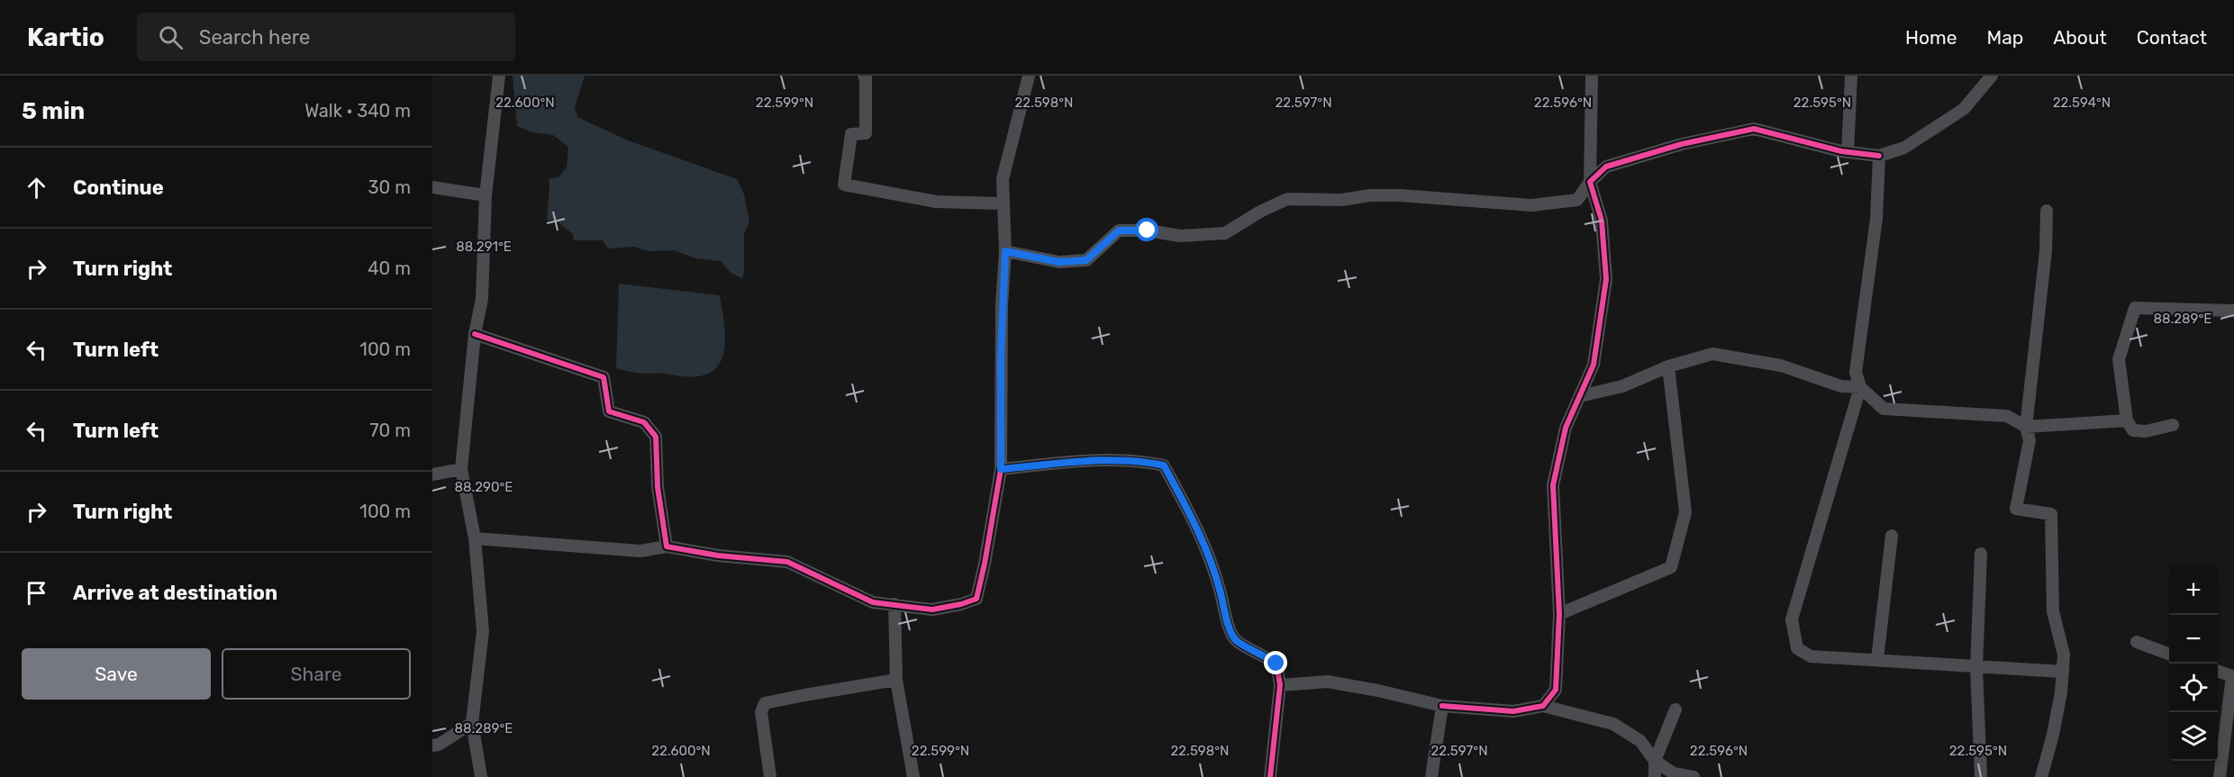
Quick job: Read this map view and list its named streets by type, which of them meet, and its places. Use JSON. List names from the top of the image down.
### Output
{
  "page": {
    "header": "Kartio",
    "search": "Search here",
    "nav": [
      "Home",
      "Map",
      "About",
      "Contact"
    ],
    "heading": ["5 min", "Walk · 340 m"],
    "list": [
      ["Continue", "30 m"],
      ["Turn right", "40 m"],
      ["Turn left", "100 m"],
      ["Turn left", "70 m"],
      ["Turn right", "100 m"],
      "Arrive at destination"
    ],
    "map_buttons": ["+", "−"],
    "buttons": ["Save", "Share"]
  },
  "coordinates": [
    "22.600°N",
    "22.599°N",
    "22.598°N",
    "22.597°N",
    "22.596°N",
    "22.595°N",
    "22.594°N",
    "88.291°E",
    "88.289°E",
    "88.290°E"
  ]
}
